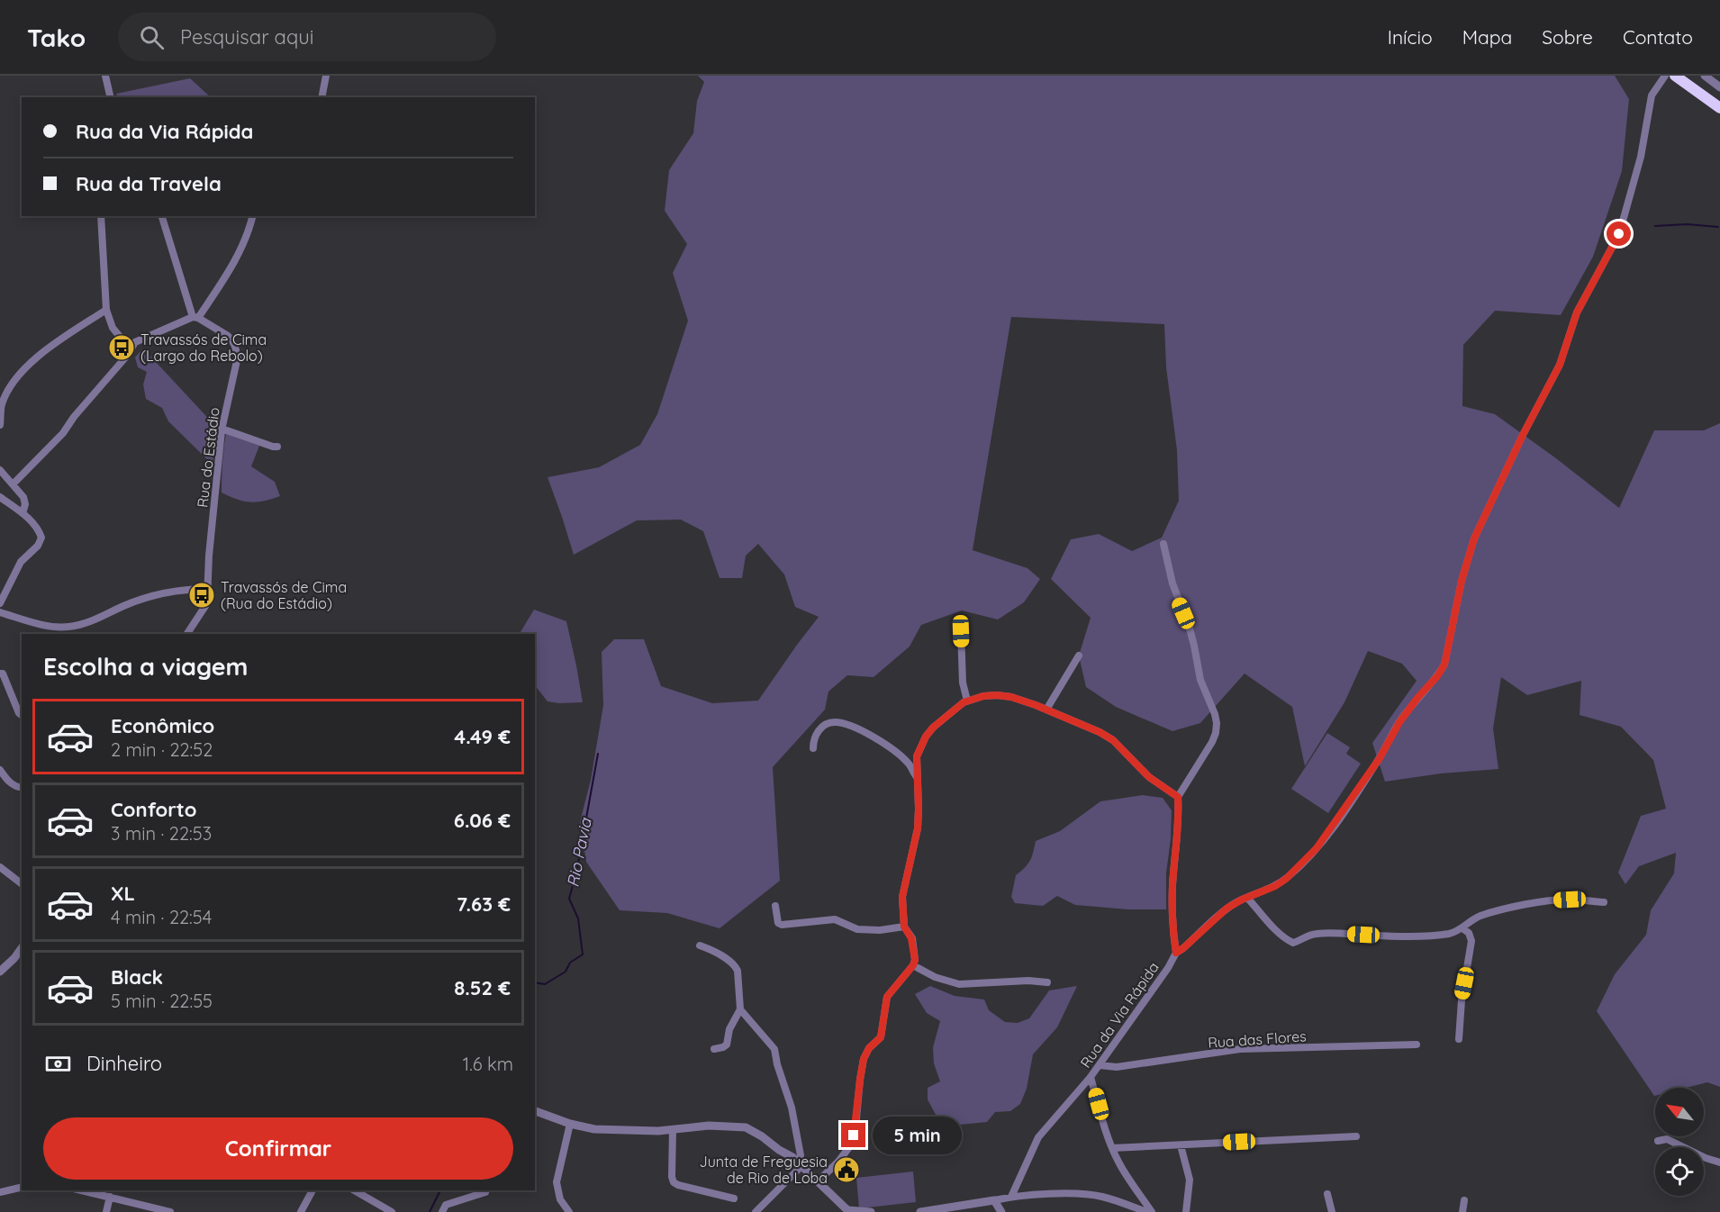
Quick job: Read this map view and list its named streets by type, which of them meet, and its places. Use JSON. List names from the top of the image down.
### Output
{
  "streets": {
    "street": ["Rua do Estádio", "Rua da Via Rápida", "Rua das Flores"]
  },
  "crossings": [
    ["Rua da Via Rápida", "Rua das Flores"]
  ],
  "water": ["Rio Pavia"],
  "places": {
    "bus stop": ["Travassós de Cima (Largo do Rebolo)", "Travassós de Cima (Rua do Estádio)"],
    "public building": ["Junta de Freguesia de Rio de Loba"]
  },
  "north": "top left",
  "page": {
    "header": "Tako",
    "search": "Pesquisar aqui",
    "nav": [
      "Início",
      "Mapa",
      "Sobre",
      "Contato"
    ],
    "banner": ["Rua da Via Rápida", "Rua da Travela"],
    "heading": "Escolha a viagem",
    "list": [
      {
        "name": "Econômico",
        "note": "2 min · 22:52",
        "value": "4.49 €"
      },
      {
        "name": "Conforto",
        "note": "3 min · 22:53",
        "value": "6.06 €"
      },
      {
        "name": "XL",
        "note": "4 min · 22:54",
        "value": "7.63 €"
      },
      {
        "name": "Black",
        "note": "5 min · 22:55",
        "value": "8.52 €"
      }
    ],
    "pay": ["Dinheiro", "1.6 km"],
    "buttons": "Confirmar",
    "bubble": "5 min"
  }
}
